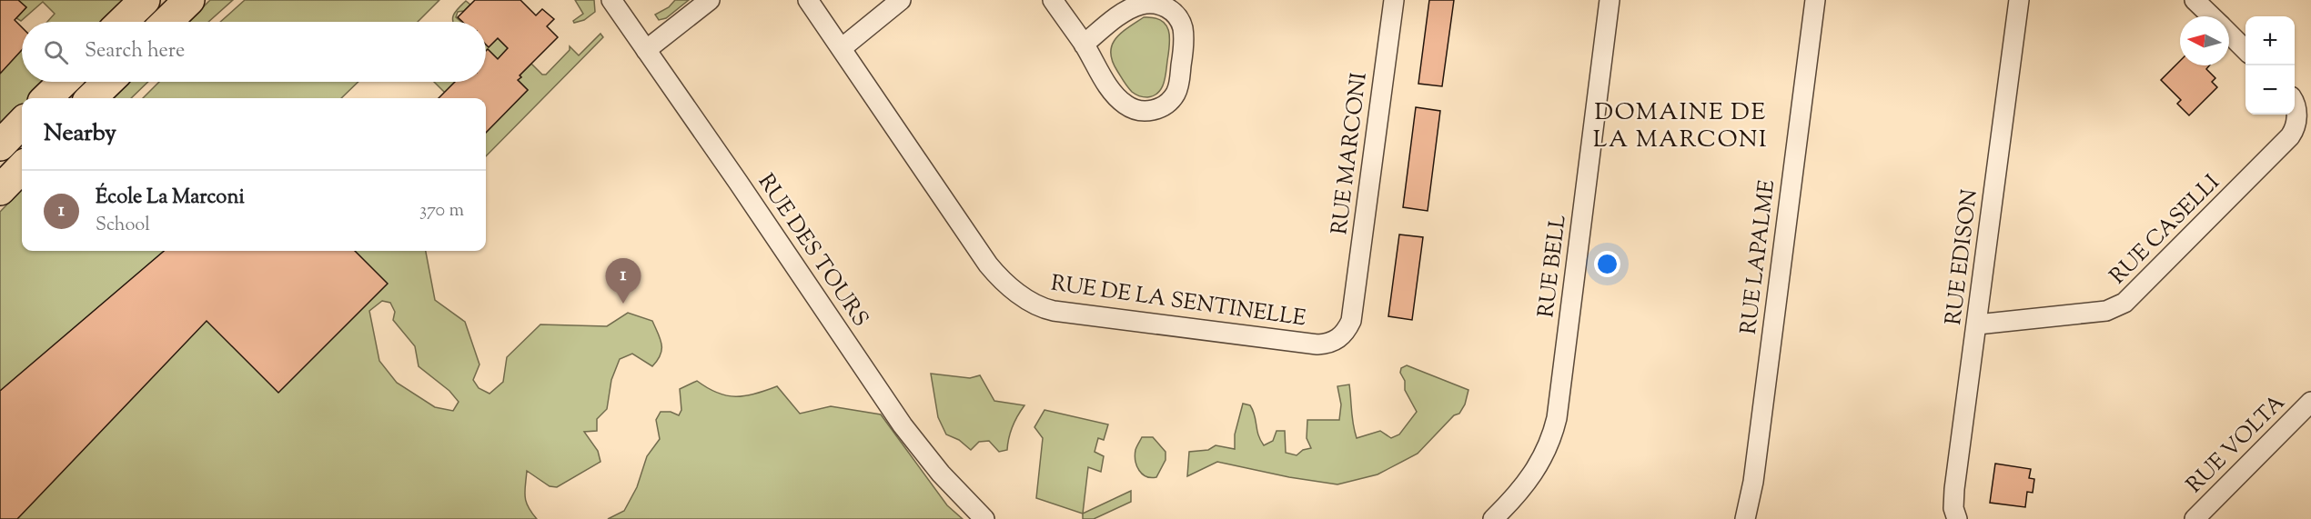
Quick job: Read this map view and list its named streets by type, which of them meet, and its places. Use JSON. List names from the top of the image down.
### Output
{
  "streets": {
    "street": [
      "RUE MARCONI",
      "RUE CASELLI",
      "RUE DES TOURS",
      "RUE LAPALME",
      "RUE EDISON",
      "RUE BELL",
      "RUE DE LA SENTINELLE",
      "RUE VOLTA"
    ]
  },
  "crossings": [
    ["RUE MARCONI", "RUE DE LA SENTINELLE"],
    ["RUE CASELLI", "RUE EDISON"]
  ],
  "districts": ["DOMAINE DE LA MARCONI"],
  "north": "left",
  "page": {
    "map_buttons": ["+", "−"],
    "search": "Search here",
    "heading": "Nearby",
    "list": [
      {
        "mark": "1",
        "name": "École La Marconi",
        "note": "School",
        "value": "370 m"
      }
    ],
    "pins": "1"
  }
}
